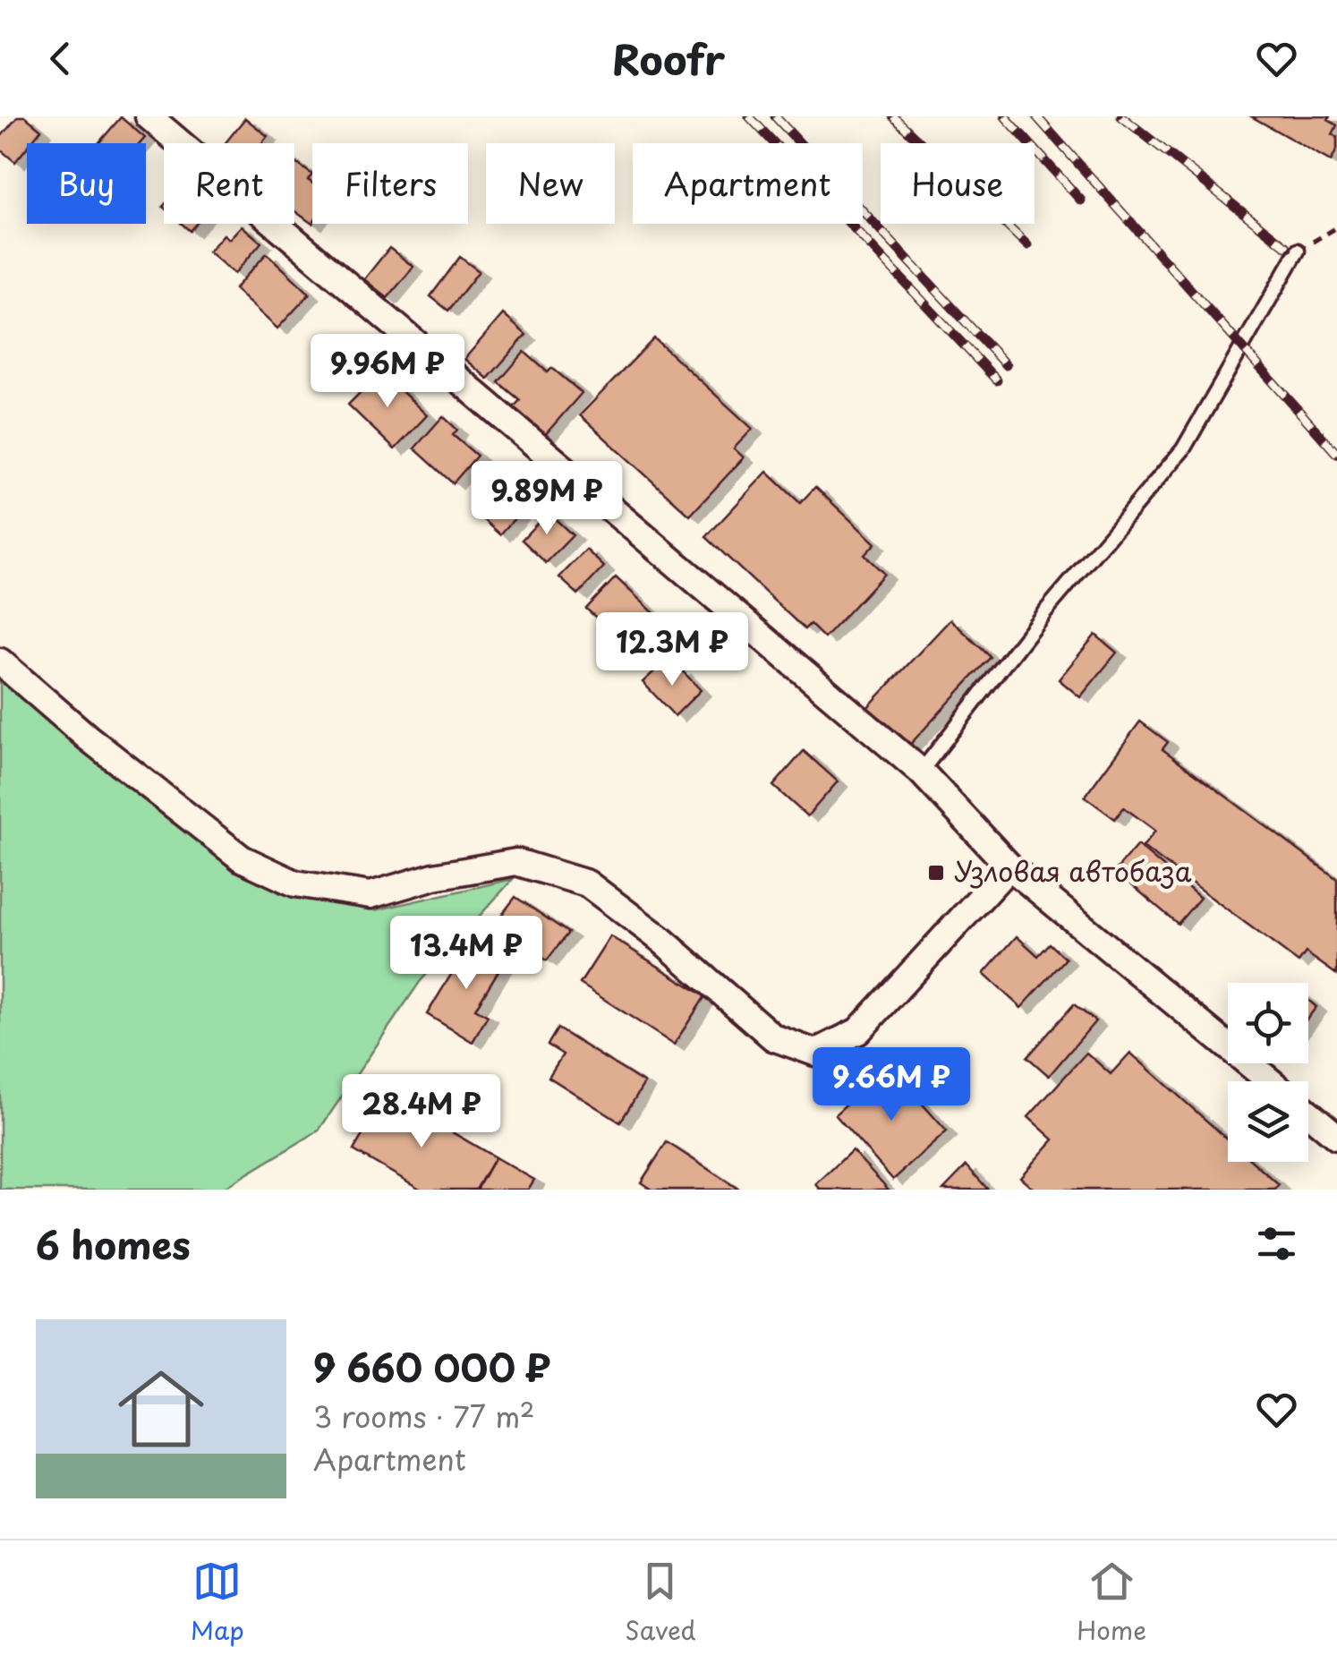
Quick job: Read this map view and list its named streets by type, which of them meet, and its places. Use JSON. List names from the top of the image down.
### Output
{
  "places": {
    "transit": ["Узловая автобаза"]
  },
  "page": {
    "header": "Roofr",
    "chip": [
      "Buy",
      "Rent",
      "Filters",
      "New",
      "Apartment",
      "House"
    ],
    "price": [
      "9.96M ₽",
      "9.89M ₽",
      "12.3M ₽",
      "13.4M ₽",
      "9.66M ₽",
      "28.4M ₽"
    ],
    "heading": "6 homes",
    "list": [
      {
        "name": "9 660 000 ₽",
        "note": "3 rooms · 77 m² · Apartment"
      }
    ],
    "tabs": ["Map", "Saved", "Home"]
  }
}
